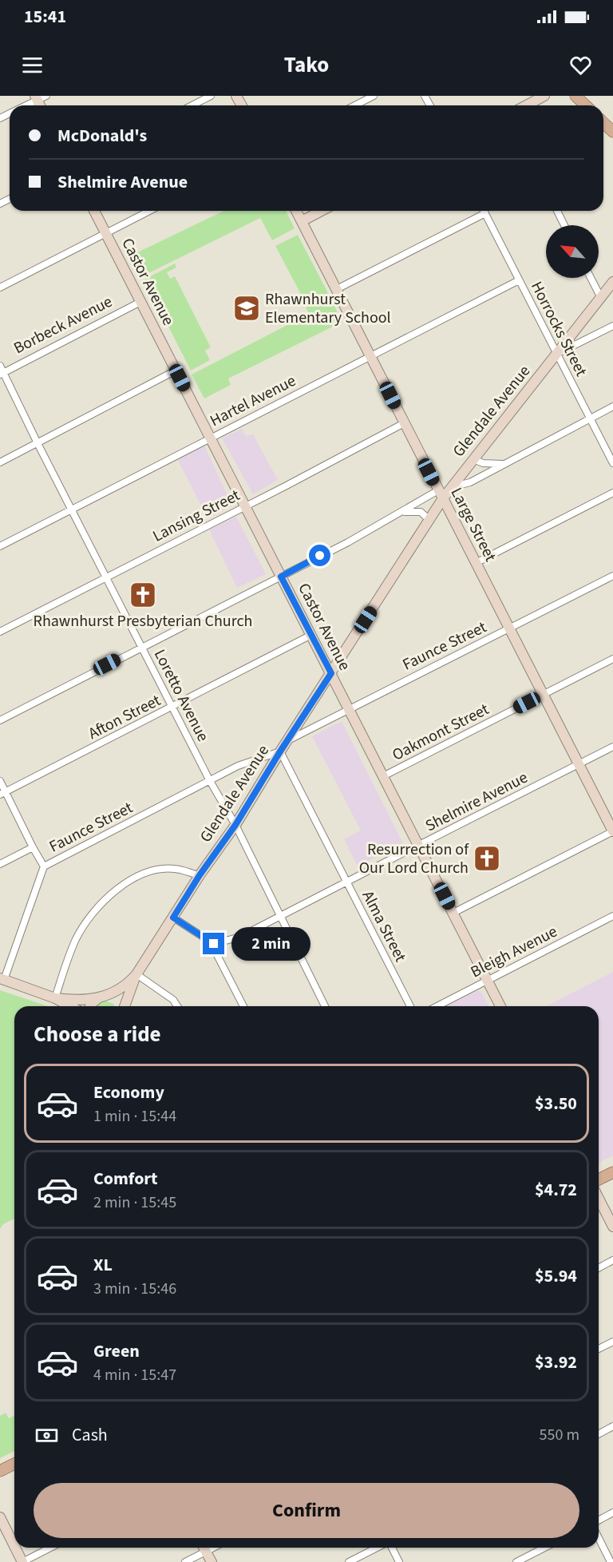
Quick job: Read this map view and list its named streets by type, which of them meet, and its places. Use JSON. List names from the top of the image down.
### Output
{
  "streets": {
    "street": [
      "Castor Avenue",
      "Borbeck Avenue",
      "Horrocks Street",
      "Hartel Avenue",
      "Glendale Avenue",
      "Lansing Street",
      "Large Street",
      "Faunce Street",
      "Loretto Avenue",
      "Afton Street",
      "Oakmont Street",
      "Shelmire Avenue",
      "Alma Street",
      "Bleigh Avenue"
    ]
  },
  "crossings": [
    ["Castor Avenue", "Borbeck Avenue"],
    ["Castor Avenue", "Hartel Avenue"],
    ["Castor Avenue", "Glendale Avenue"],
    ["Castor Avenue", "Lansing Street"],
    ["Castor Avenue", "Faunce Street"],
    ["Castor Avenue", "Afton Street"],
    ["Castor Avenue", "Oakmont Street"],
    ["Castor Avenue", "Shelmire Avenue"],
    ["Castor Avenue", "Bleigh Avenue"],
    ["Borbeck Avenue", "Loretto Avenue"],
    ["Horrocks Street", "Hartel Avenue"],
    ["Horrocks Street", "Glendale Avenue"],
    ["Hartel Avenue", "Large Street"],
    ["Hartel Avenue", "Loretto Avenue"],
    ["Glendale Avenue", "Large Street"],
    ["Glendale Avenue", "Faunce Street"],
    ["Glendale Avenue", "Loretto Avenue"],
    ["Glendale Avenue", "Alma Street"],
    ["Lansing Street", "Large Street"],
    ["Lansing Street", "Loretto Avenue"],
    ["Large Street", "Faunce Street"],
    ["Large Street", "Oakmont Street"],
    ["Large Street", "Shelmire Avenue"],
    ["Faunce Street", "Loretto Avenue"],
    ["Faunce Street", "Alma Street"],
    ["Loretto Avenue", "Afton Street"],
    ["Loretto Avenue", "Shelmire Avenue"],
    ["Shelmire Avenue", "Alma Street"]
  ],
  "places": {
    "school or university": ["Rhawnhurst Elementary School"],
    "church": ["Rhawnhurst Presbyterian Church", "Resurrection of Our Lord Church"]
  },
  "north": "top left",
  "page": {
    "status": "15:41",
    "header": "Tako",
    "banner": ["McDonald's", "Shelmire Avenue"],
    "bubble": "2 min",
    "heading": "Choose a ride",
    "list": [
      {
        "name": "Economy",
        "note": "1 min · 15:44",
        "value": "$3.50"
      },
      {
        "name": "Comfort",
        "note": "2 min · 15:45",
        "value": "$4.72"
      },
      {
        "name": "XL",
        "note": "3 min · 15:46",
        "value": "$5.94"
      },
      {
        "name": "Green",
        "note": "4 min · 15:47",
        "value": "$3.92"
      }
    ],
    "pay": ["Cash", "550 m"],
    "buttons": "Confirm"
  }
}
